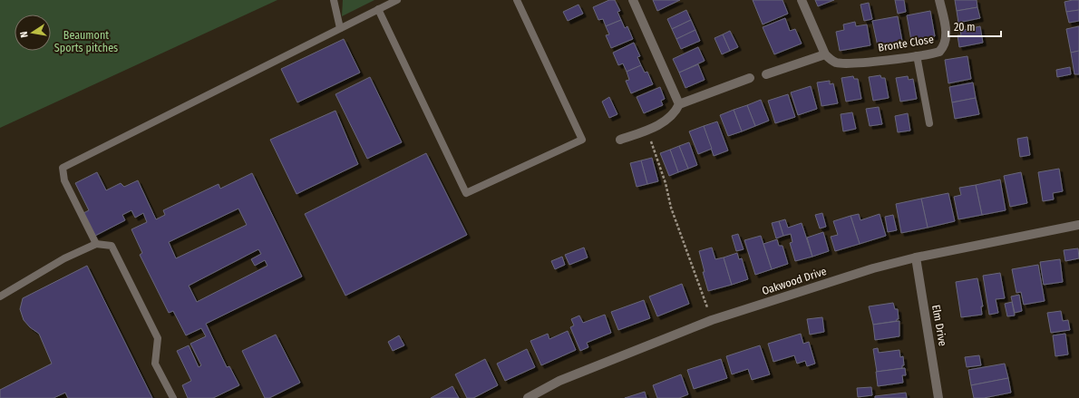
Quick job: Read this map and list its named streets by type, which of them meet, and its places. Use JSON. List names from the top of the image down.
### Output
{
  "streets": {
    "street": ["Bronte Close", "Oakwood Drive", "Elm Drive"]
  },
  "crossings": [
    ["Oakwood Drive", "Elm Drive"]
  ],
  "parks": ["Beaumont Sports pitches"],
  "scale_bar": "20 m",
  "north": "left"
}
